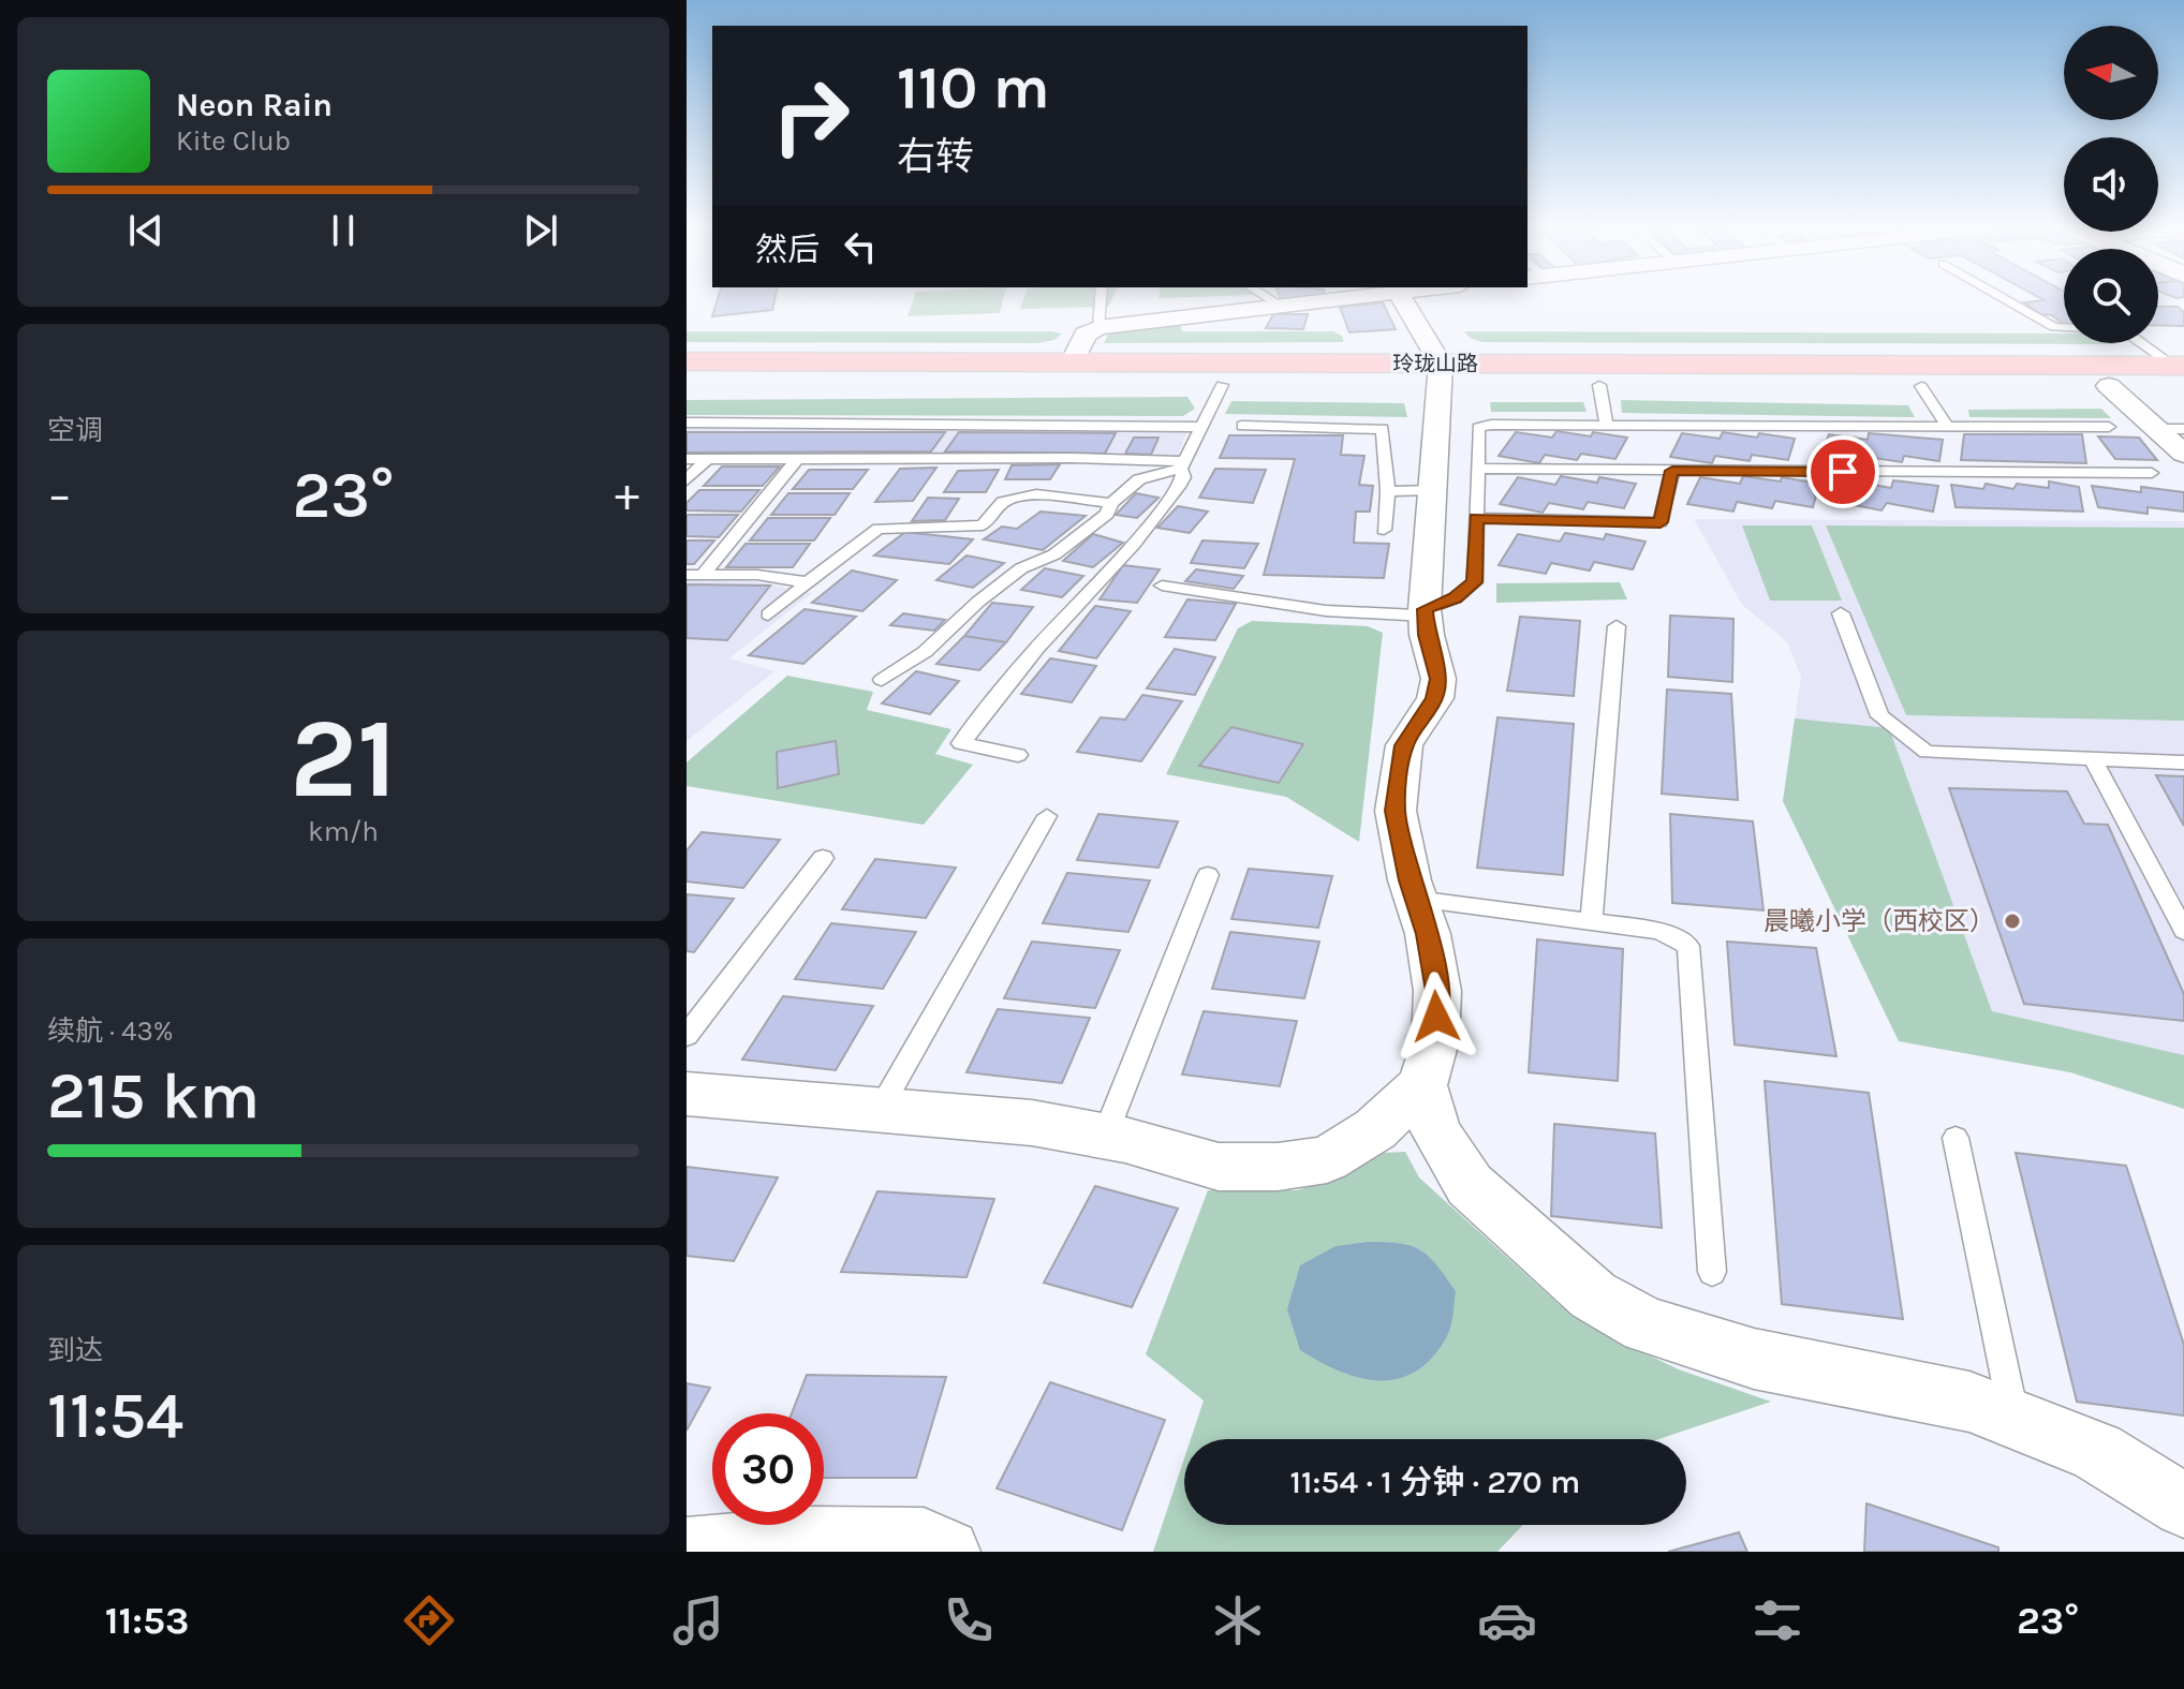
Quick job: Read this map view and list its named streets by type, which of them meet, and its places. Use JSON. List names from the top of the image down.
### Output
{
  "streets": {
    "main road": ["玲珑山路"]
  },
  "places": ["晨曦小学（西校区）"],
  "north": "left",
  "page": {
    "turn": ["110 m", "右转"],
    "song": ["Neon Rain", "Kite Club"],
    "then": "然后",
    "tile": [
      "空调",
      ["21", "km/h"],
      ["续航 · 43%", "215 km"],
      ["到达", "11:54"]
    ],
    "heat": ["−", "23°", "+"],
    "limit": "30",
    "trip": "11:54 · 1 分钟 · 270 m",
    "tabs": ["11:53", "23°"]
  }
}
